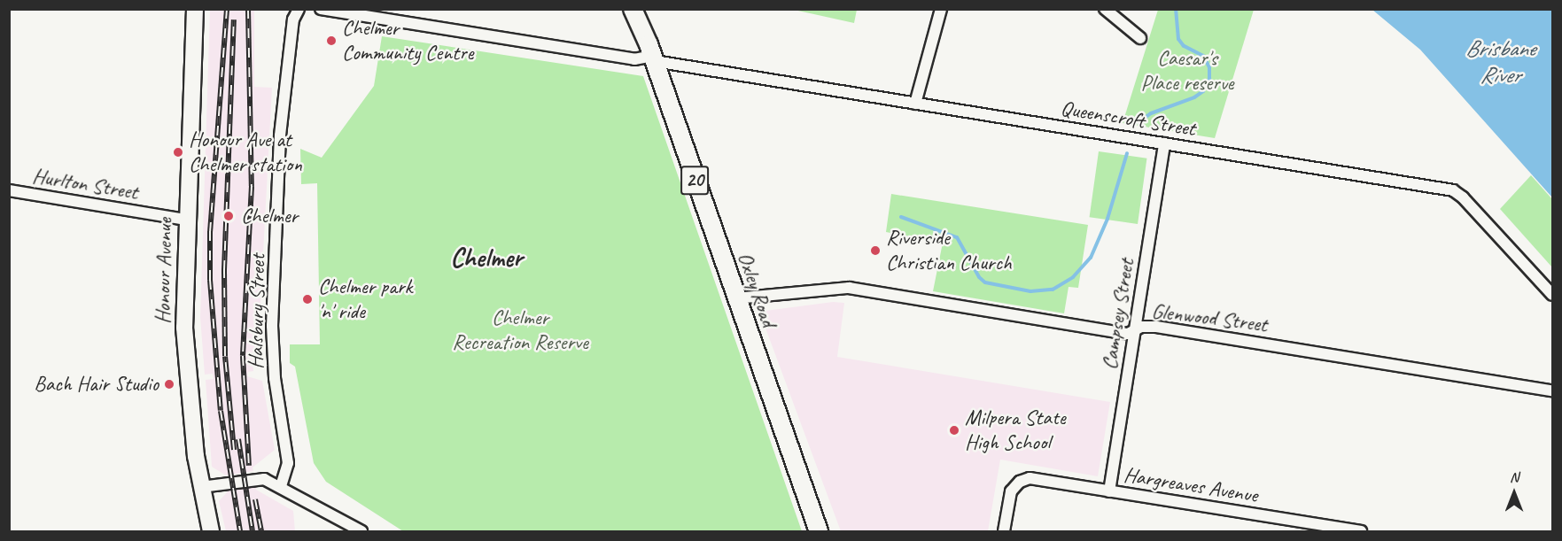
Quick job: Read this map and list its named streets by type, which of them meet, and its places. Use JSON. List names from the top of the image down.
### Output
{
  "streets": {
    "main road": ["20", "Honour Avenue", "Oxley Road"],
    "street": [
      "Queenscroft Street",
      "Hurlton Street",
      "Halsbury Street",
      "Campsey Street",
      "Glenwood Street",
      "Hargreaves Avenue"
    ]
  },
  "crossings": [
    ["Queenscroft Street", "20"],
    ["Queenscroft Street", "Oxley Road"],
    ["Queenscroft Street", "Campsey Street"],
    ["20", "Oxley Road"],
    ["Hurlton Street", "Honour Avenue"],
    ["Oxley Road", "Glenwood Street"],
    ["Campsey Street", "Glenwood Street"],
    ["Campsey Street", "Hargreaves Avenue"]
  ],
  "districts": ["Chelmer"],
  "water": ["Brisbane River"],
  "parks": ["Caesar's Place reserve", "Chelmer Recreation Reserve"],
  "places": [
    "Chelmer Community Centre",
    "Honour Ave at Chelmer station",
    "Chelmer",
    "Riverside Christian Church",
    "Chelmer park 'n' ride",
    "Bach Hair Studio",
    "Milpera State High School"
  ],
  "north": "top"
}
